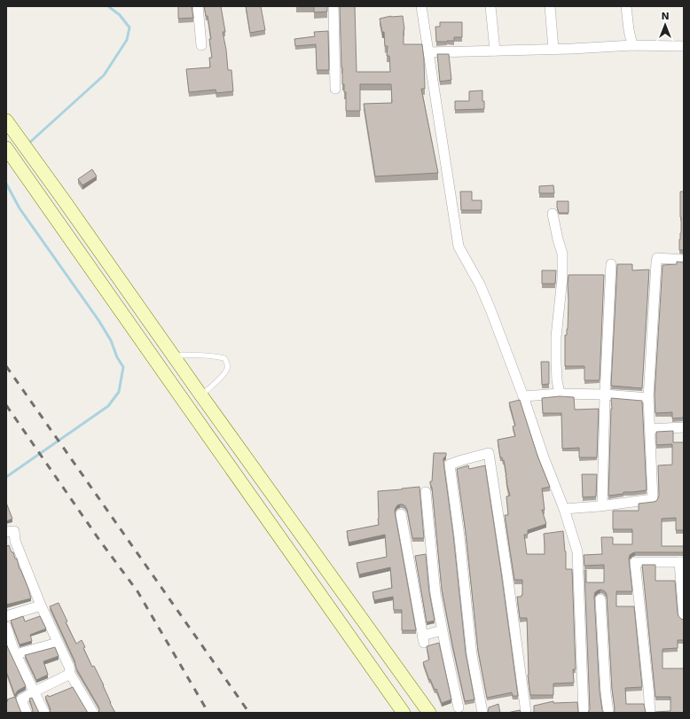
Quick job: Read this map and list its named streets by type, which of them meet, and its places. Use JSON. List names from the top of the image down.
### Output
{
  "north": "top"
}
